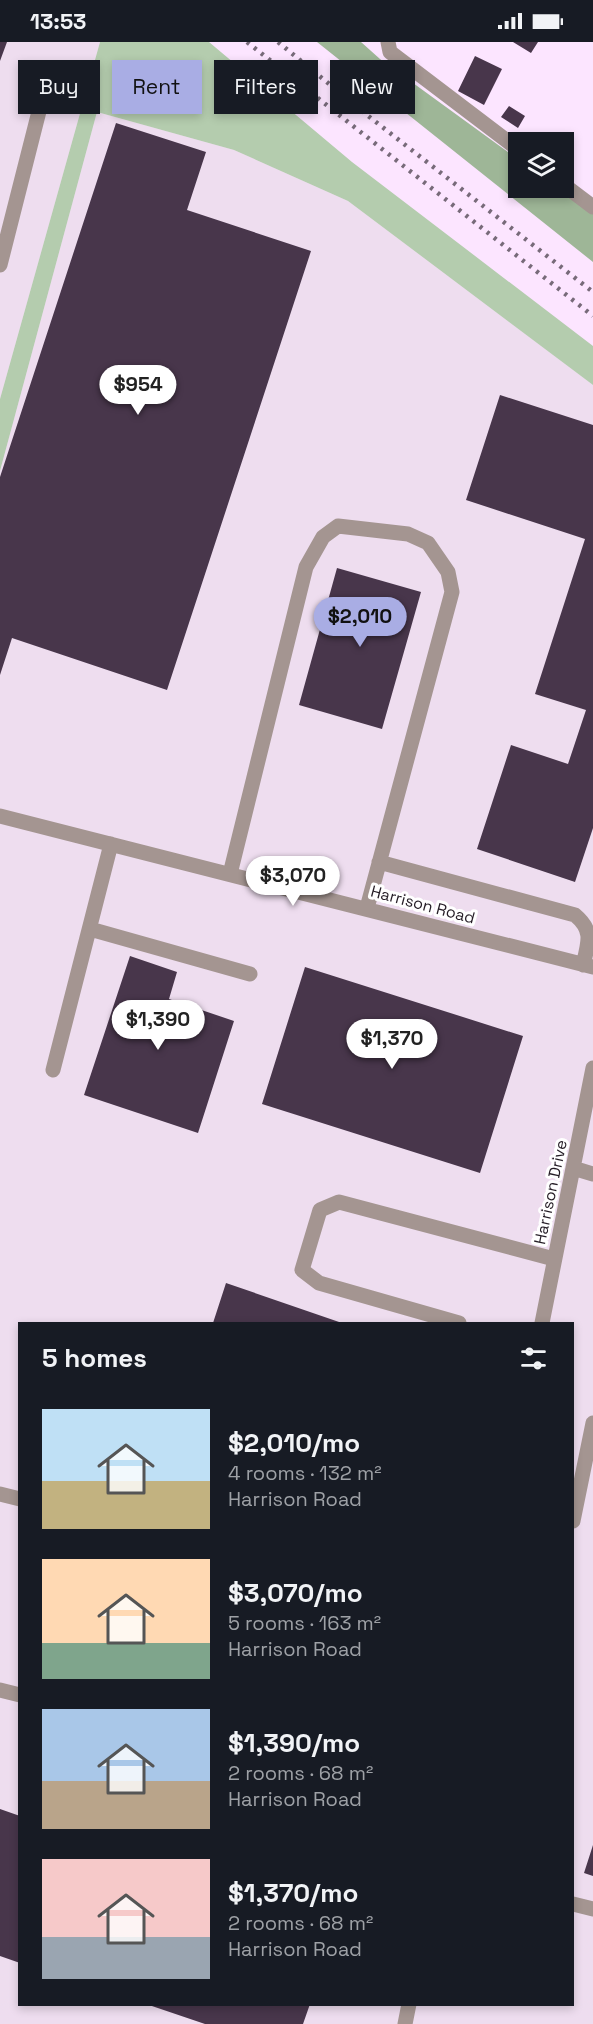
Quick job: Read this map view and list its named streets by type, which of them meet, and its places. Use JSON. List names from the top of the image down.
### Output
{
  "streets": {
    "street": ["Harrison Road", "Harrison Drive"]
  },
  "page": {
    "status": "13:53",
    "chip": [
      "Buy",
      "Rent",
      "Filters",
      "New"
    ],
    "price": [
      "$954",
      "$2,010",
      "$3,070",
      "$1,390",
      "$1,370"
    ],
    "heading": "5 homes",
    "list": [
      {
        "name": "$2,010/mo",
        "note": "4 rooms · 132 m² · Harrison Road"
      },
      {
        "name": "$3,070/mo",
        "note": "5 rooms · 163 m² · Harrison Road"
      },
      {
        "name": "$1,390/mo",
        "note": "2 rooms · 68 m² · Harrison Road"
      },
      {
        "name": "$1,370/mo",
        "note": "2 rooms · 68 m² · Harrison Road"
      }
    ]
  }
}
